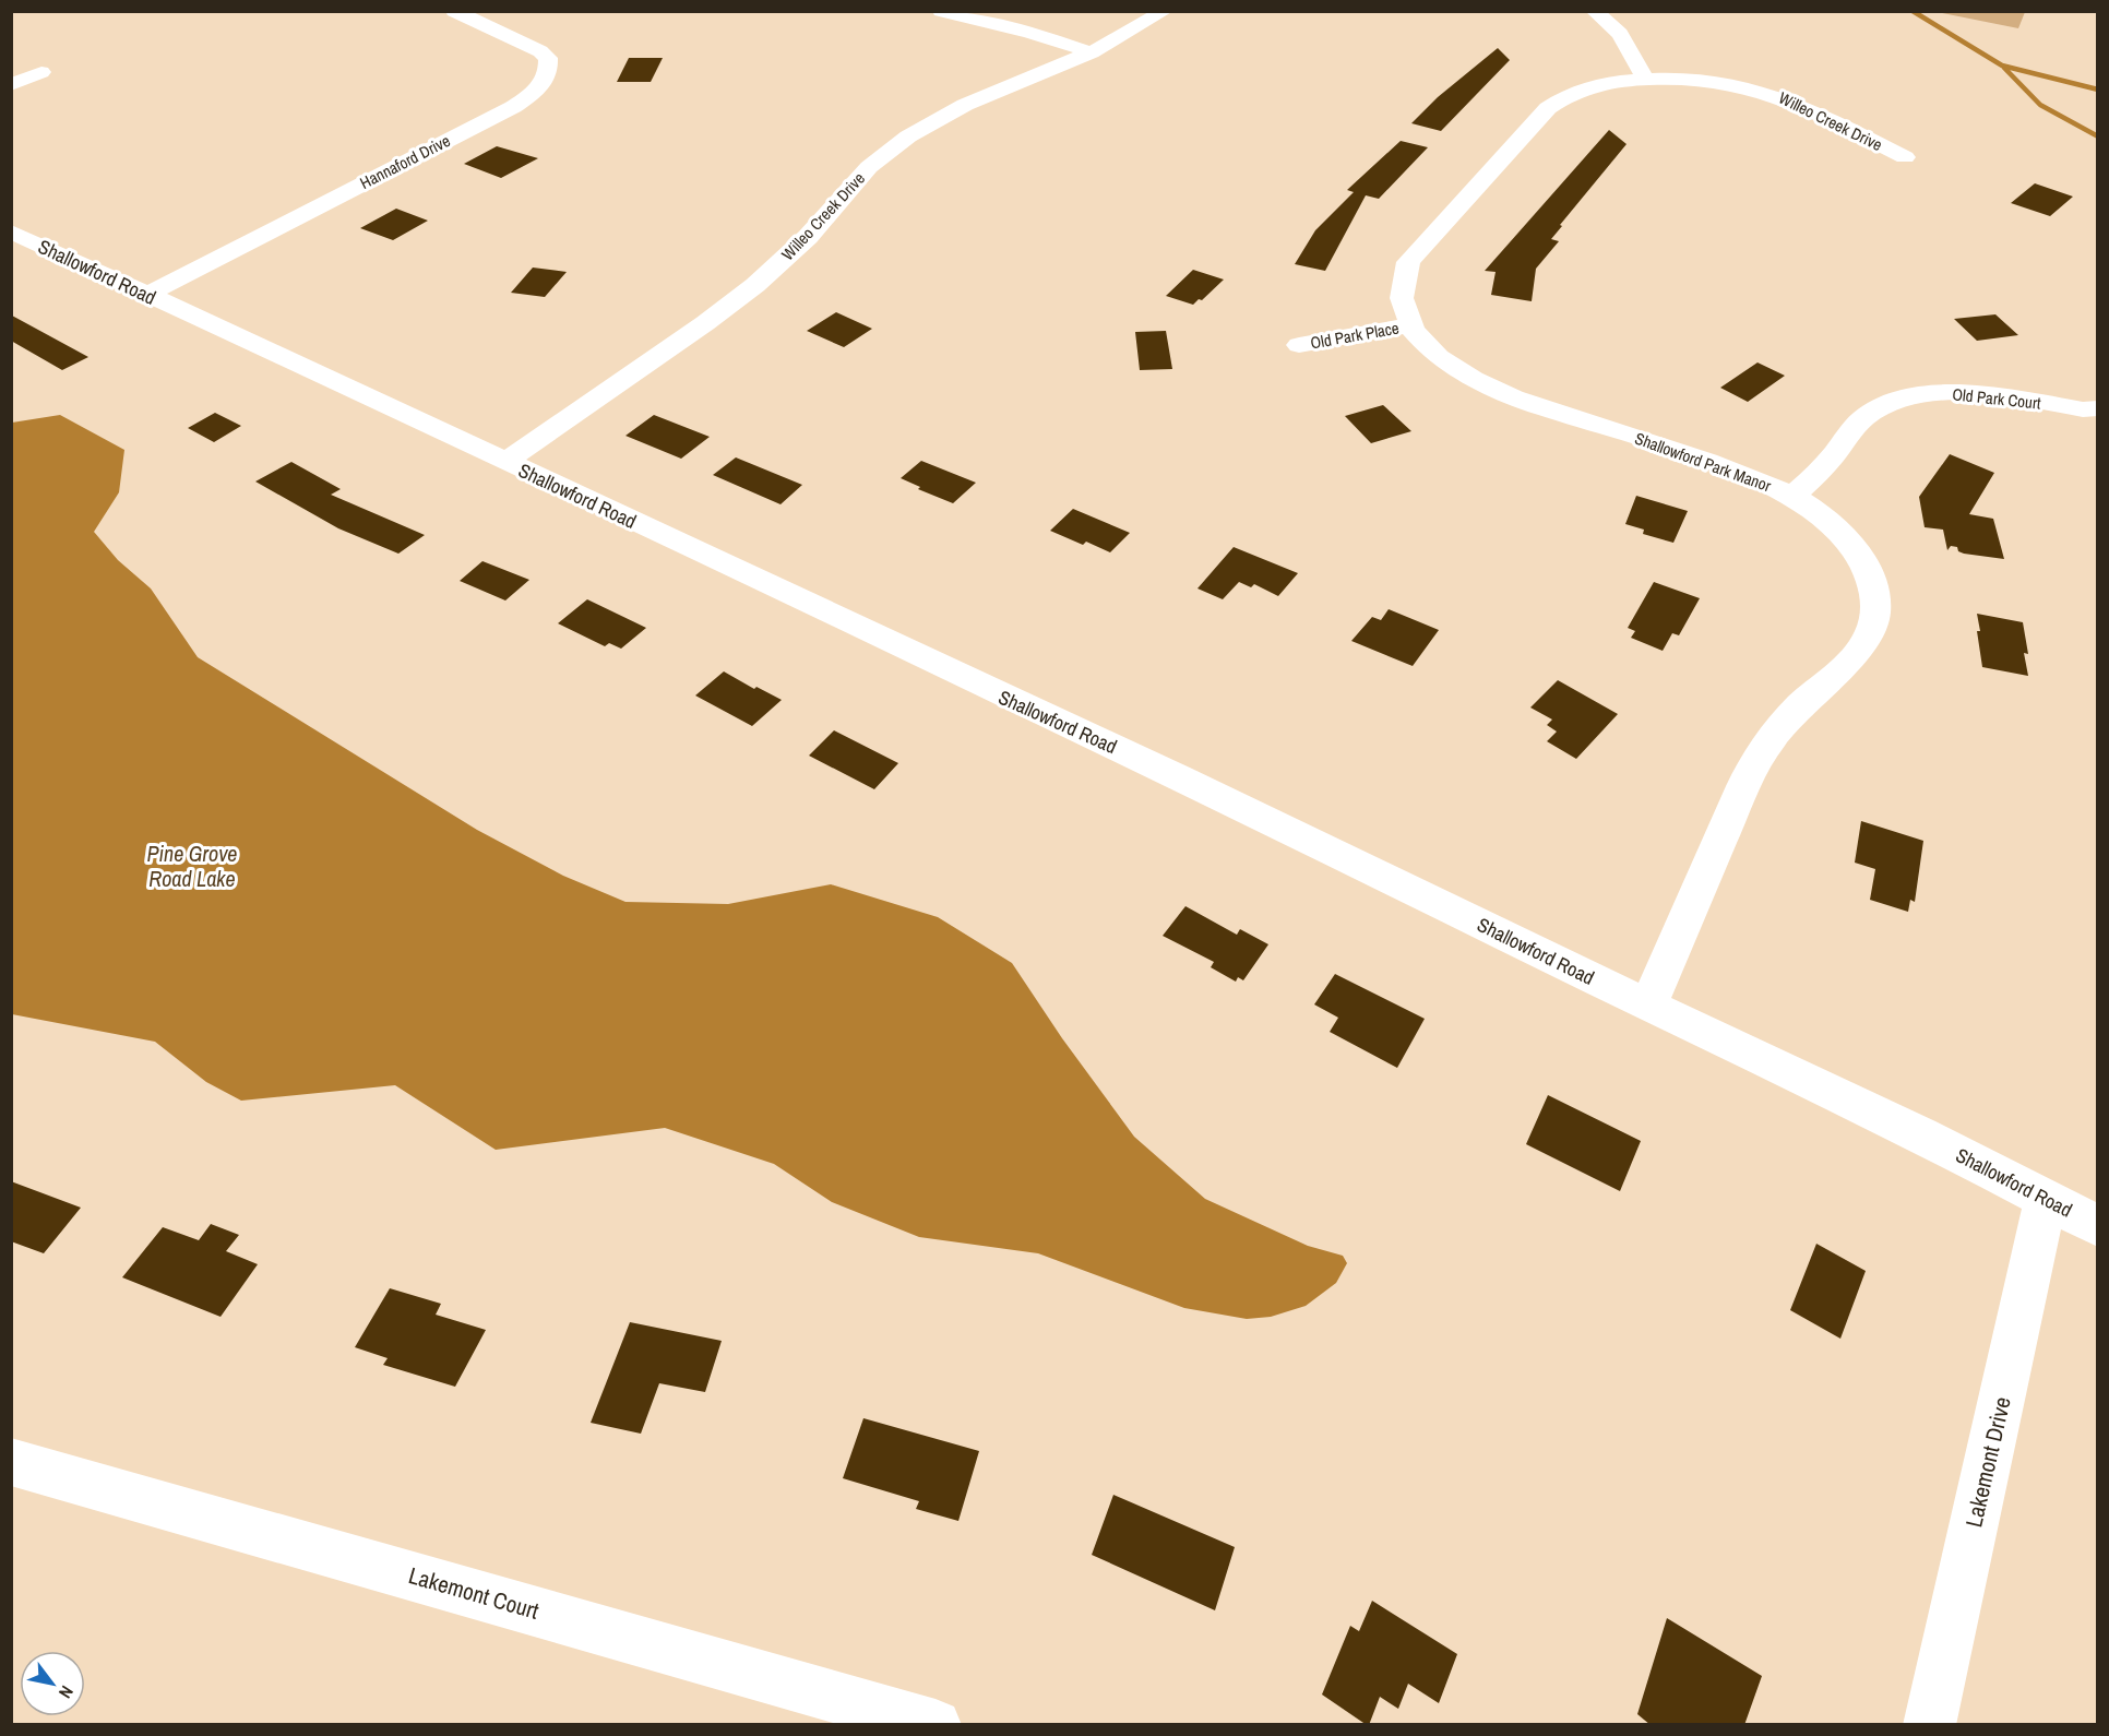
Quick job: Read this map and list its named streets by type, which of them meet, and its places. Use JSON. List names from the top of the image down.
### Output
{
  "streets": {
    "street": [
      "Willeo Creek Drive",
      "Hannaford Drive",
      "Shallowford Road",
      "Old Park Place",
      "Old Park Court",
      "Shallowford Park Manor",
      "Lakemont Drive",
      "Lakemont Court"
    ]
  },
  "crossings": [
    ["Willeo Creek Drive", "Shallowford Road"],
    ["Willeo Creek Drive", "Shallowford Park Manor"],
    ["Hannaford Drive", "Shallowford Road"],
    ["Shallowford Road", "Shallowford Park Manor"],
    ["Shallowford Road", "Lakemont Drive"],
    ["Old Park Place", "Shallowford Park Manor"],
    ["Old Park Court", "Shallowford Park Manor"]
  ],
  "water": ["Pine Grove Road Lake"],
  "north": "bottom right"
}
